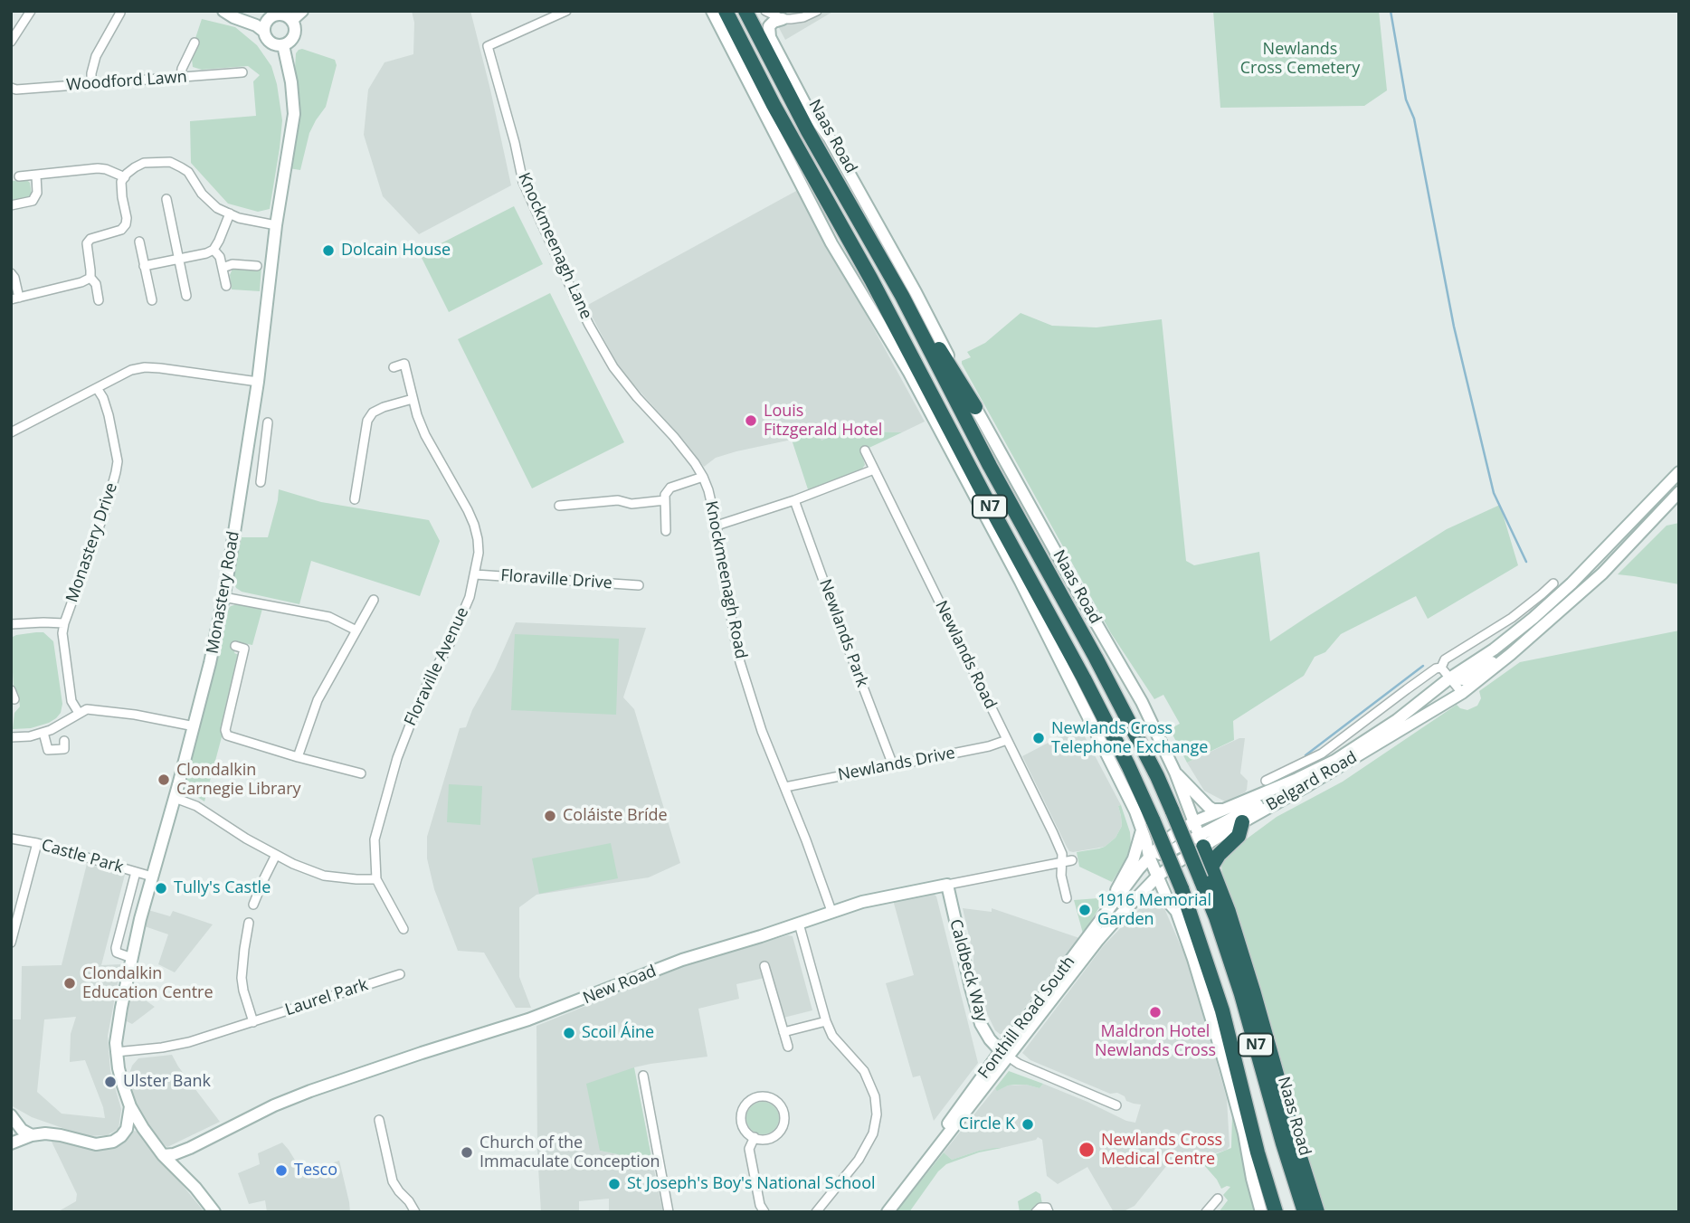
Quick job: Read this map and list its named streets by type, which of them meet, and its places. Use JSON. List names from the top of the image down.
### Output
{
  "streets": {
    "highway": ["Naas Road", "N7"],
    "main road": [
      "Monastery Road",
      "Belgard Road",
      "Caldbeck Way",
      "New Road",
      "Fonthill Road South"
    ],
    "street": [
      "Woodford Lawn",
      "Knockmeenagh Lane",
      "Monastery Drive",
      "Floraville Drive",
      "Knockmeenagh Road",
      "Newlands Park",
      "Newlands Road",
      "Floraville Avenue",
      "Newlands Drive",
      "Castle Park",
      "Laurel Park"
    ]
  },
  "crossings": [
    ["Knockmeenagh Lane", "Knockmeenagh Road"],
    ["Floraville Drive", "Floraville Avenue"],
    ["Knockmeenagh Road", "Newlands Drive"],
    ["Knockmeenagh Road", "New Road"],
    ["Monastery Road", "Castle Park"],
    ["Monastery Road", "New Road"],
    ["Monastery Road", "Laurel Park"],
    ["Newlands Park", "Newlands Drive"],
    ["Newlands Road", "Newlands Drive"],
    ["Newlands Road", "New Road"],
    ["Belgard Road", "Fonthill Road South"],
    ["Caldbeck Way", "New Road"],
    ["Caldbeck Way", "Fonthill Road South"]
  ],
  "parks": ["Newlands Cross Cemetery"],
  "places": [
    "Dolcain House",
    "Louis Fitzgerald Hotel",
    "Newlands Cross Telephone Exchange",
    "Clondalkin Carnegie Library",
    "Coláiste Bríde",
    "Tully's Castle",
    "1916 Memorial Garden",
    "Clondalkin Education Centre",
    "Maldron Hotel Newlands Cross",
    "Scoil Áine",
    "Ulster Bank",
    "Circle K",
    "Newlands Cross Medical Centre",
    "Church of the Immaculate Conception",
    "Tesco",
    "St Joseph's Boy's National School"
  ]
}
